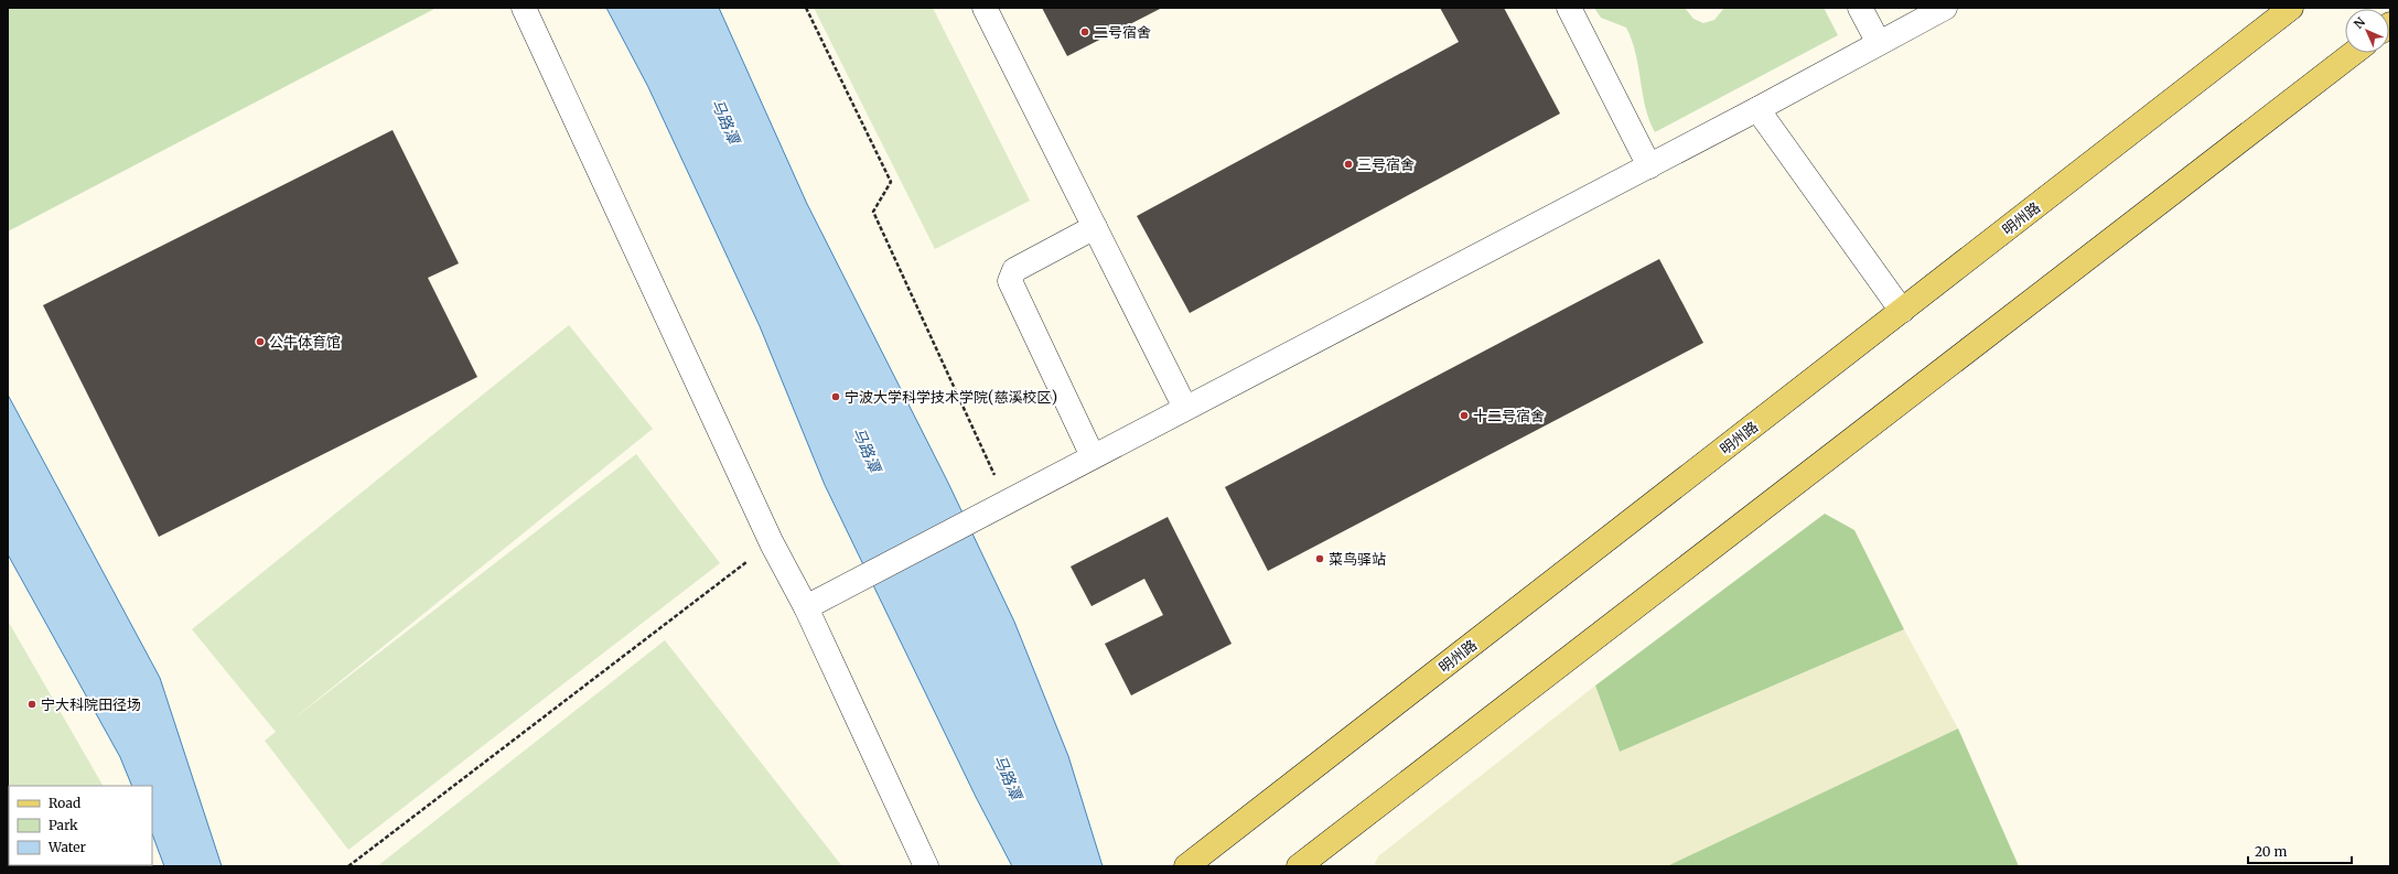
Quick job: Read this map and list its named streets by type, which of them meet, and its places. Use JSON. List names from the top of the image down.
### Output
{
  "streets": {
    "main road": ["明州路"]
  },
  "water": ["马路潭"],
  "places": [
    "二号宿舍",
    "三号宿舍",
    "公牛体育馆",
    "宁波大学科学技术学院(慈溪校区)",
    "十二号宿舍",
    "菜鸟驿站",
    "宁大科院田径场"
  ],
  "legend": ["Road", "Park", "Water"],
  "scale_bar": "20 m",
  "north": "top left"
}
